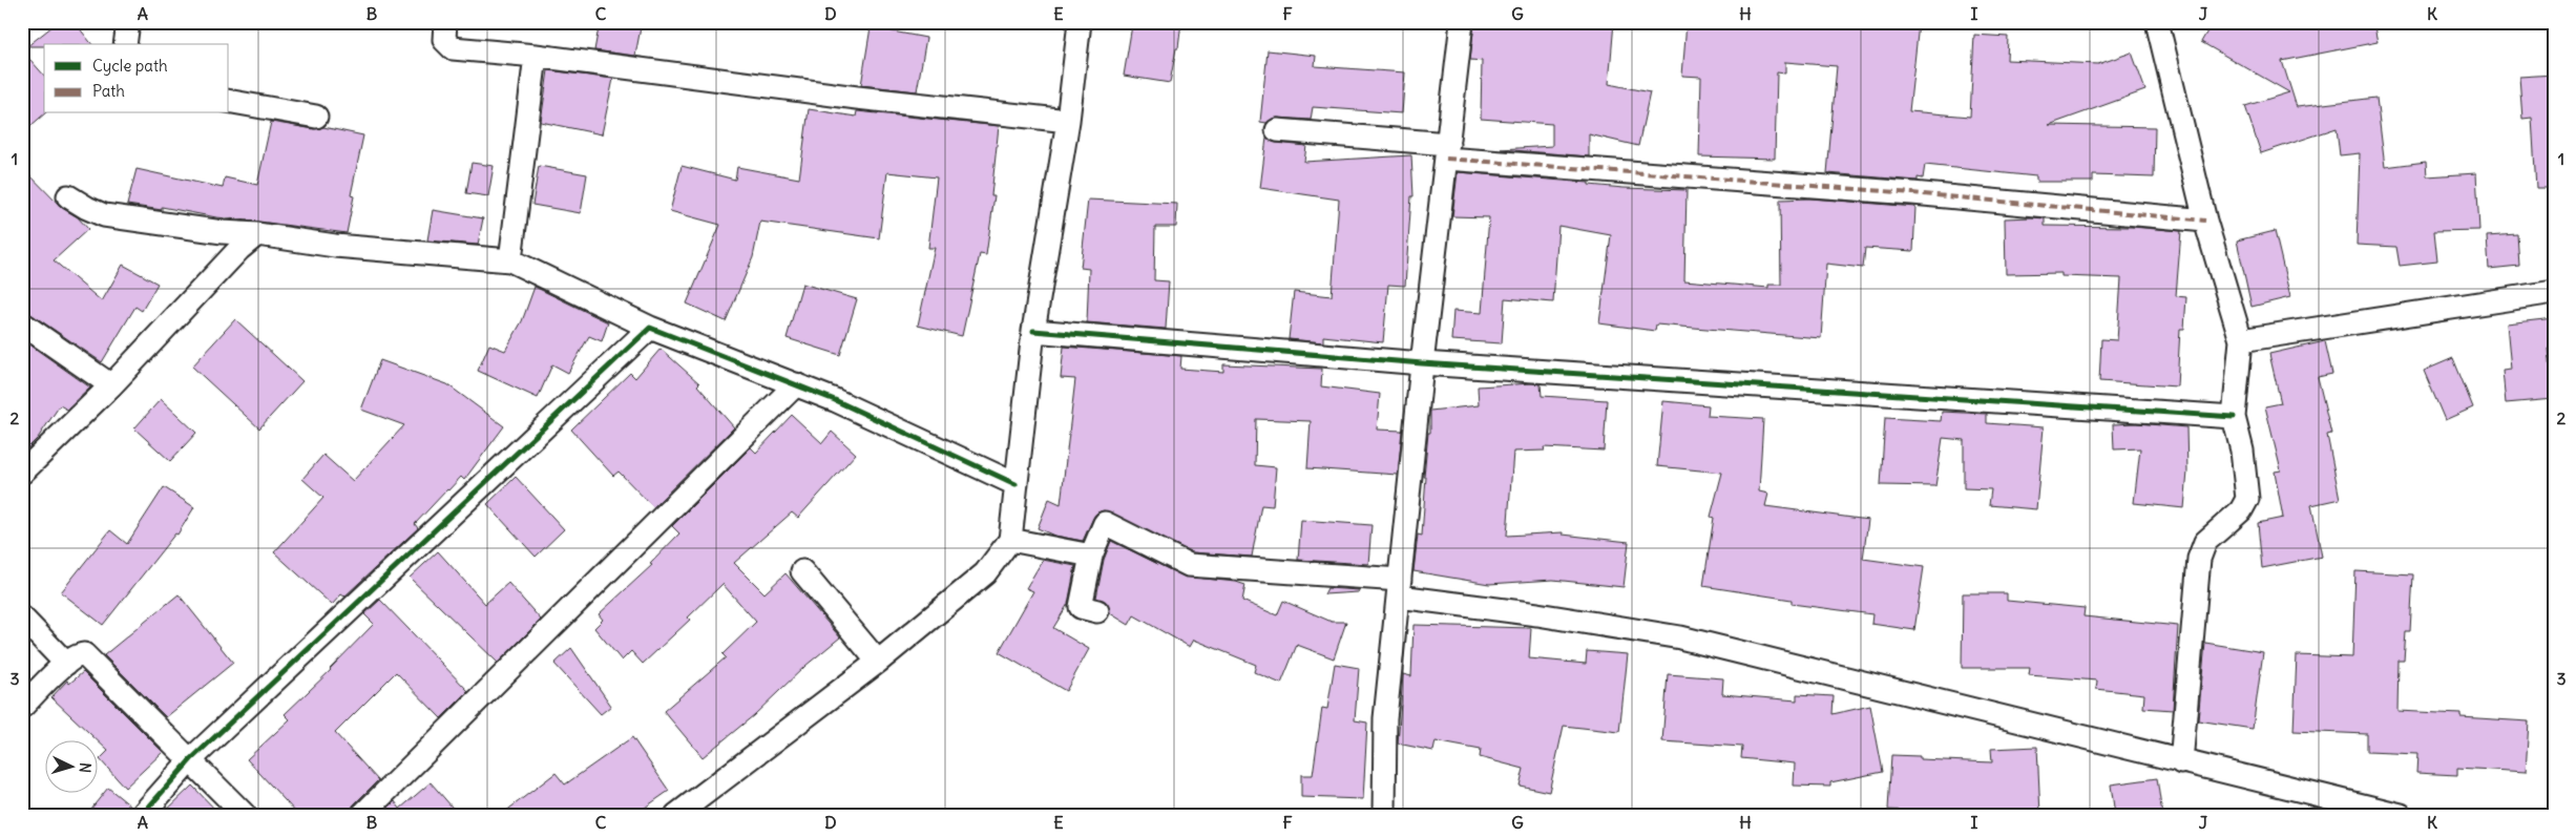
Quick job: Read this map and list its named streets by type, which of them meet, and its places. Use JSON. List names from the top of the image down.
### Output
{
  "legend": ["Cycle path", "Path"],
  "north": "right",
  "grid": {
    "columns": [
      "A",
      "B",
      "C",
      "D",
      "E",
      "F",
      "G",
      "H",
      "I",
      "J",
      "K"
    ],
    "rows": ["1", "2", "3"]
  }
}
